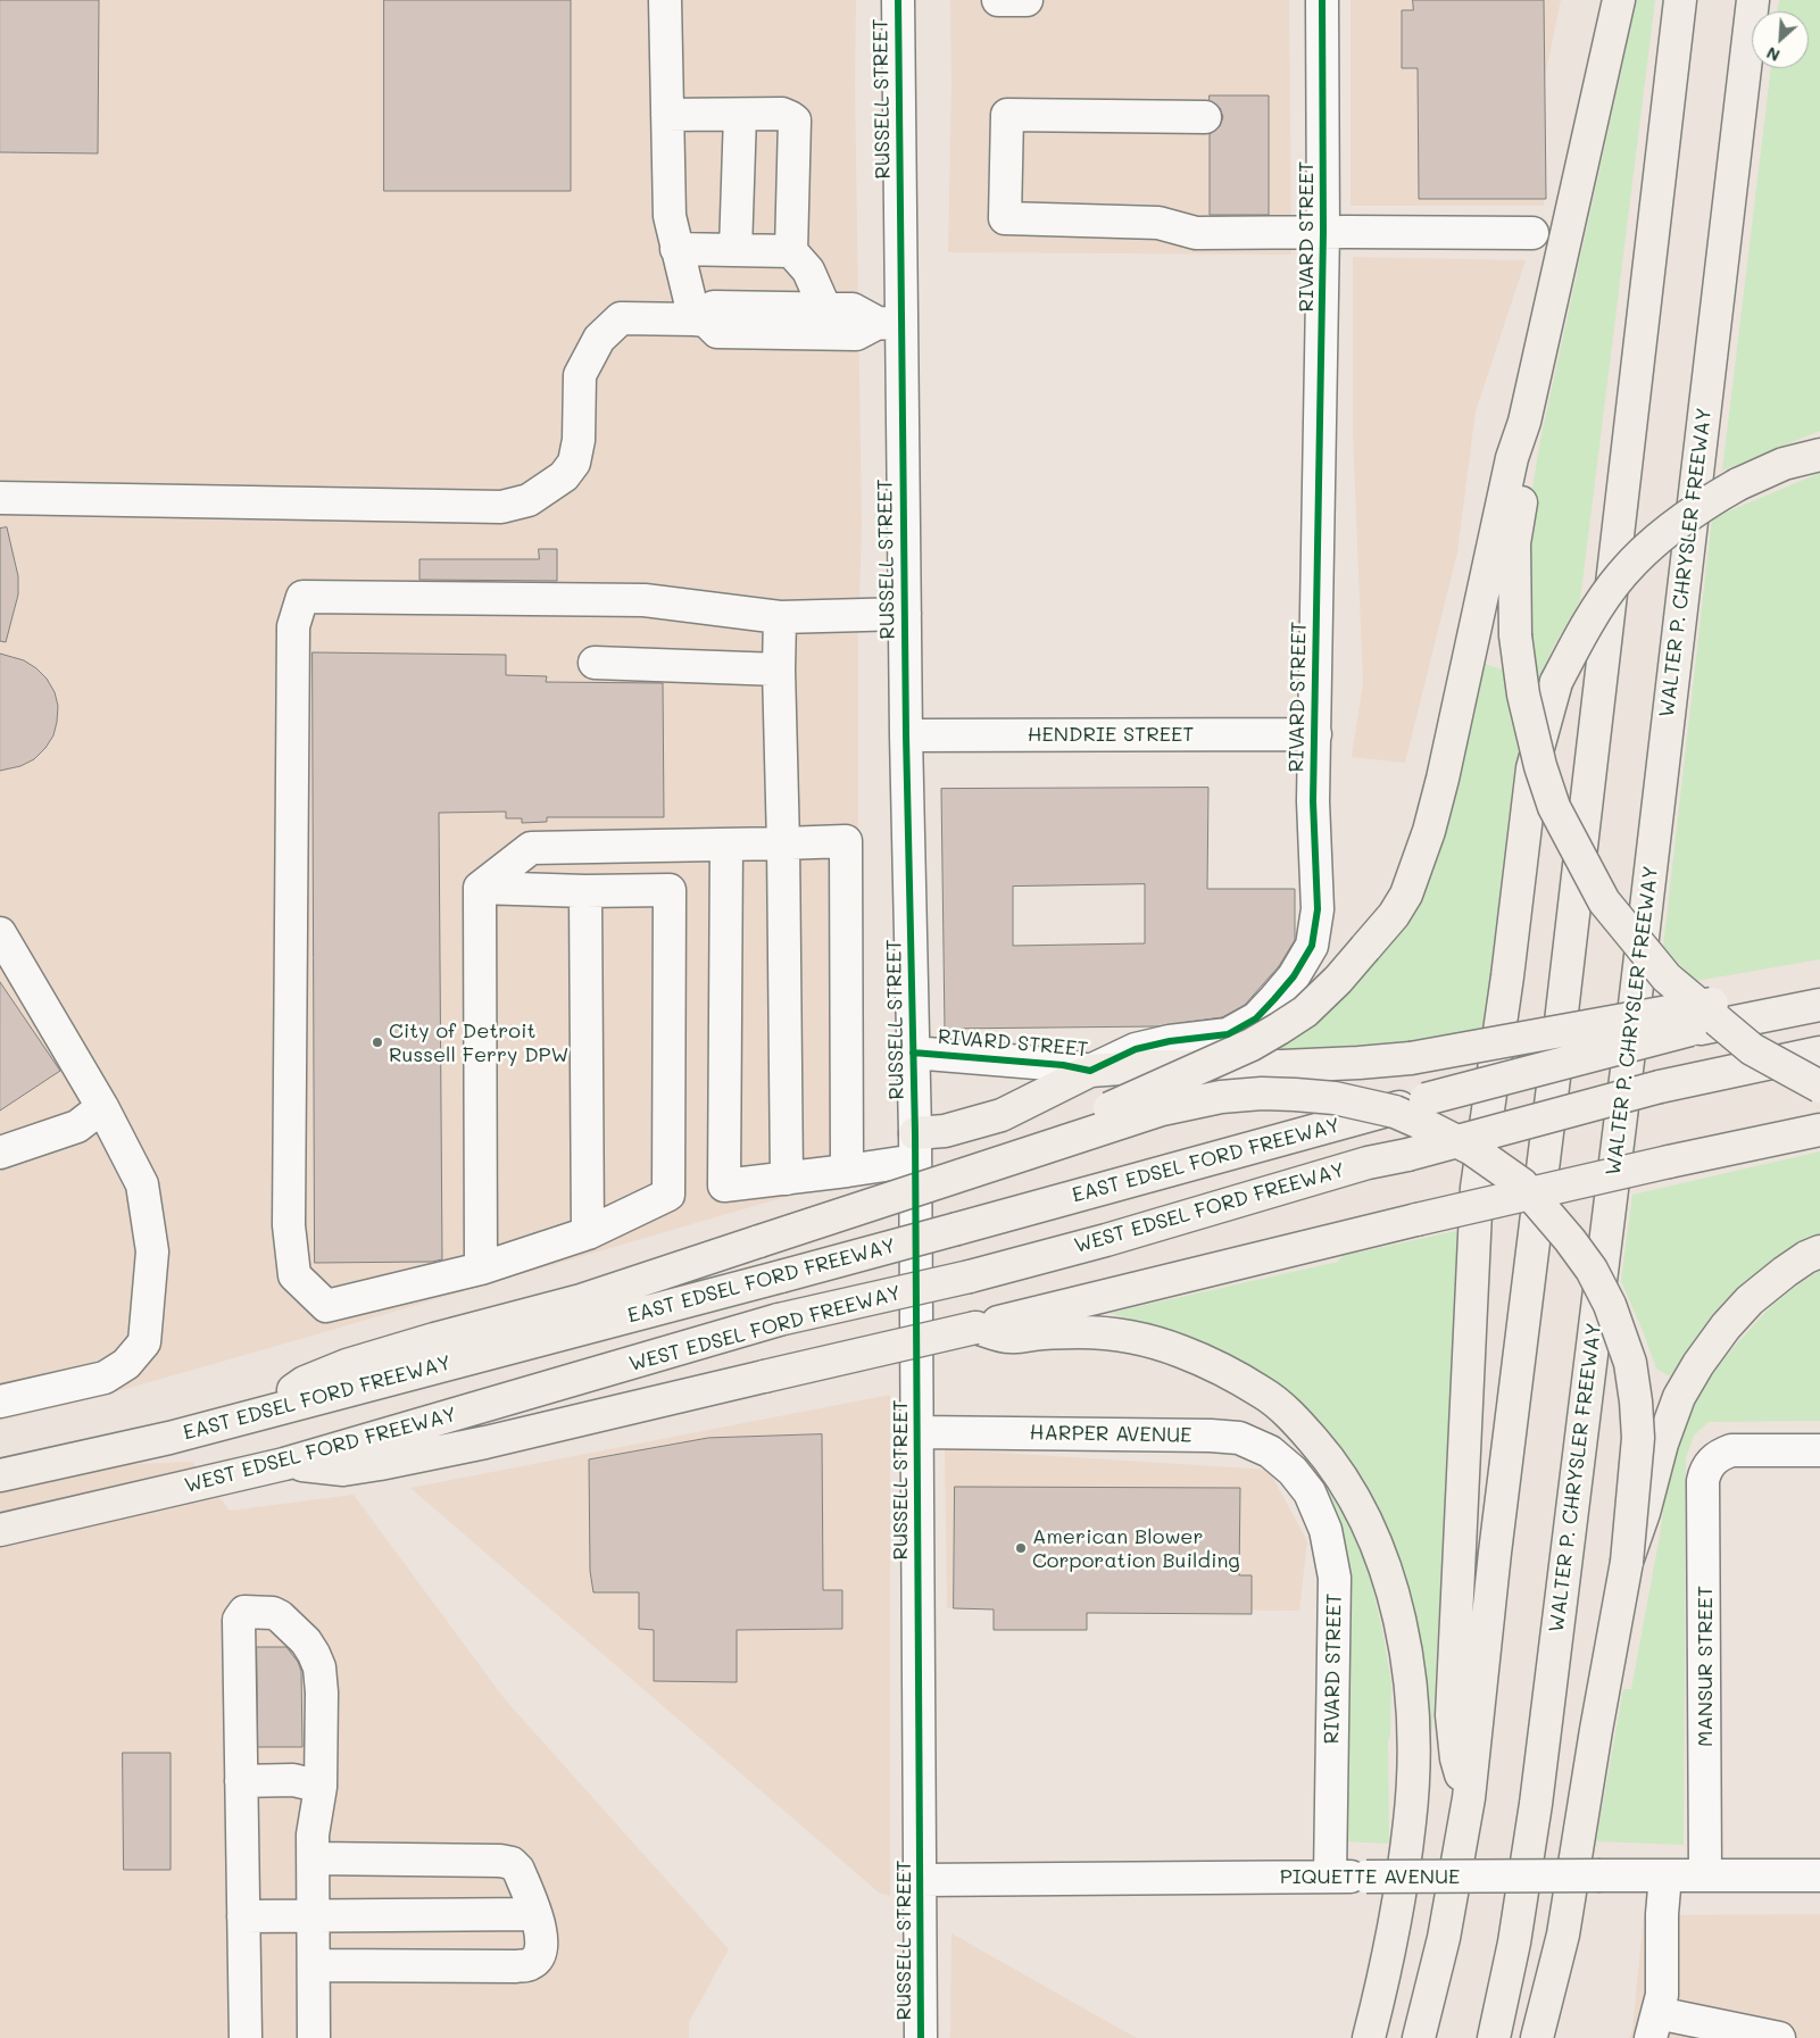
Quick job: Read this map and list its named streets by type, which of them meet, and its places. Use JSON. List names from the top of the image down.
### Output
{
  "streets": {
    "highway": ["WALTER P. CHRYSLER FREEWAY", "EAST EDSEL FORD FREEWAY", "WEST EDSEL FORD FREEWAY"],
    "street": [
      "RUSSELL STREET",
      "RIVARD STREET",
      "HENDRIE STREET",
      "HARPER AVENUE",
      "MANSUR STREET",
      "PIQUETTE AVENUE"
    ]
  },
  "crossings": [
    ["RUSSELL STREET", "RIVARD STREET"],
    ["RUSSELL STREET", "HENDRIE STREET"],
    ["RUSSELL STREET", "HARPER AVENUE"],
    ["RUSSELL STREET", "PIQUETTE AVENUE"],
    ["RIVARD STREET", "HENDRIE STREET"],
    ["RIVARD STREET", "HARPER AVENUE"],
    ["RIVARD STREET", "PIQUETTE AVENUE"],
    ["MANSUR STREET", "PIQUETTE AVENUE"]
  ],
  "places": ["City of Detroit Russell Ferry DPW", "American Blower Corporation Building"],
  "north": "bottom left"
}
